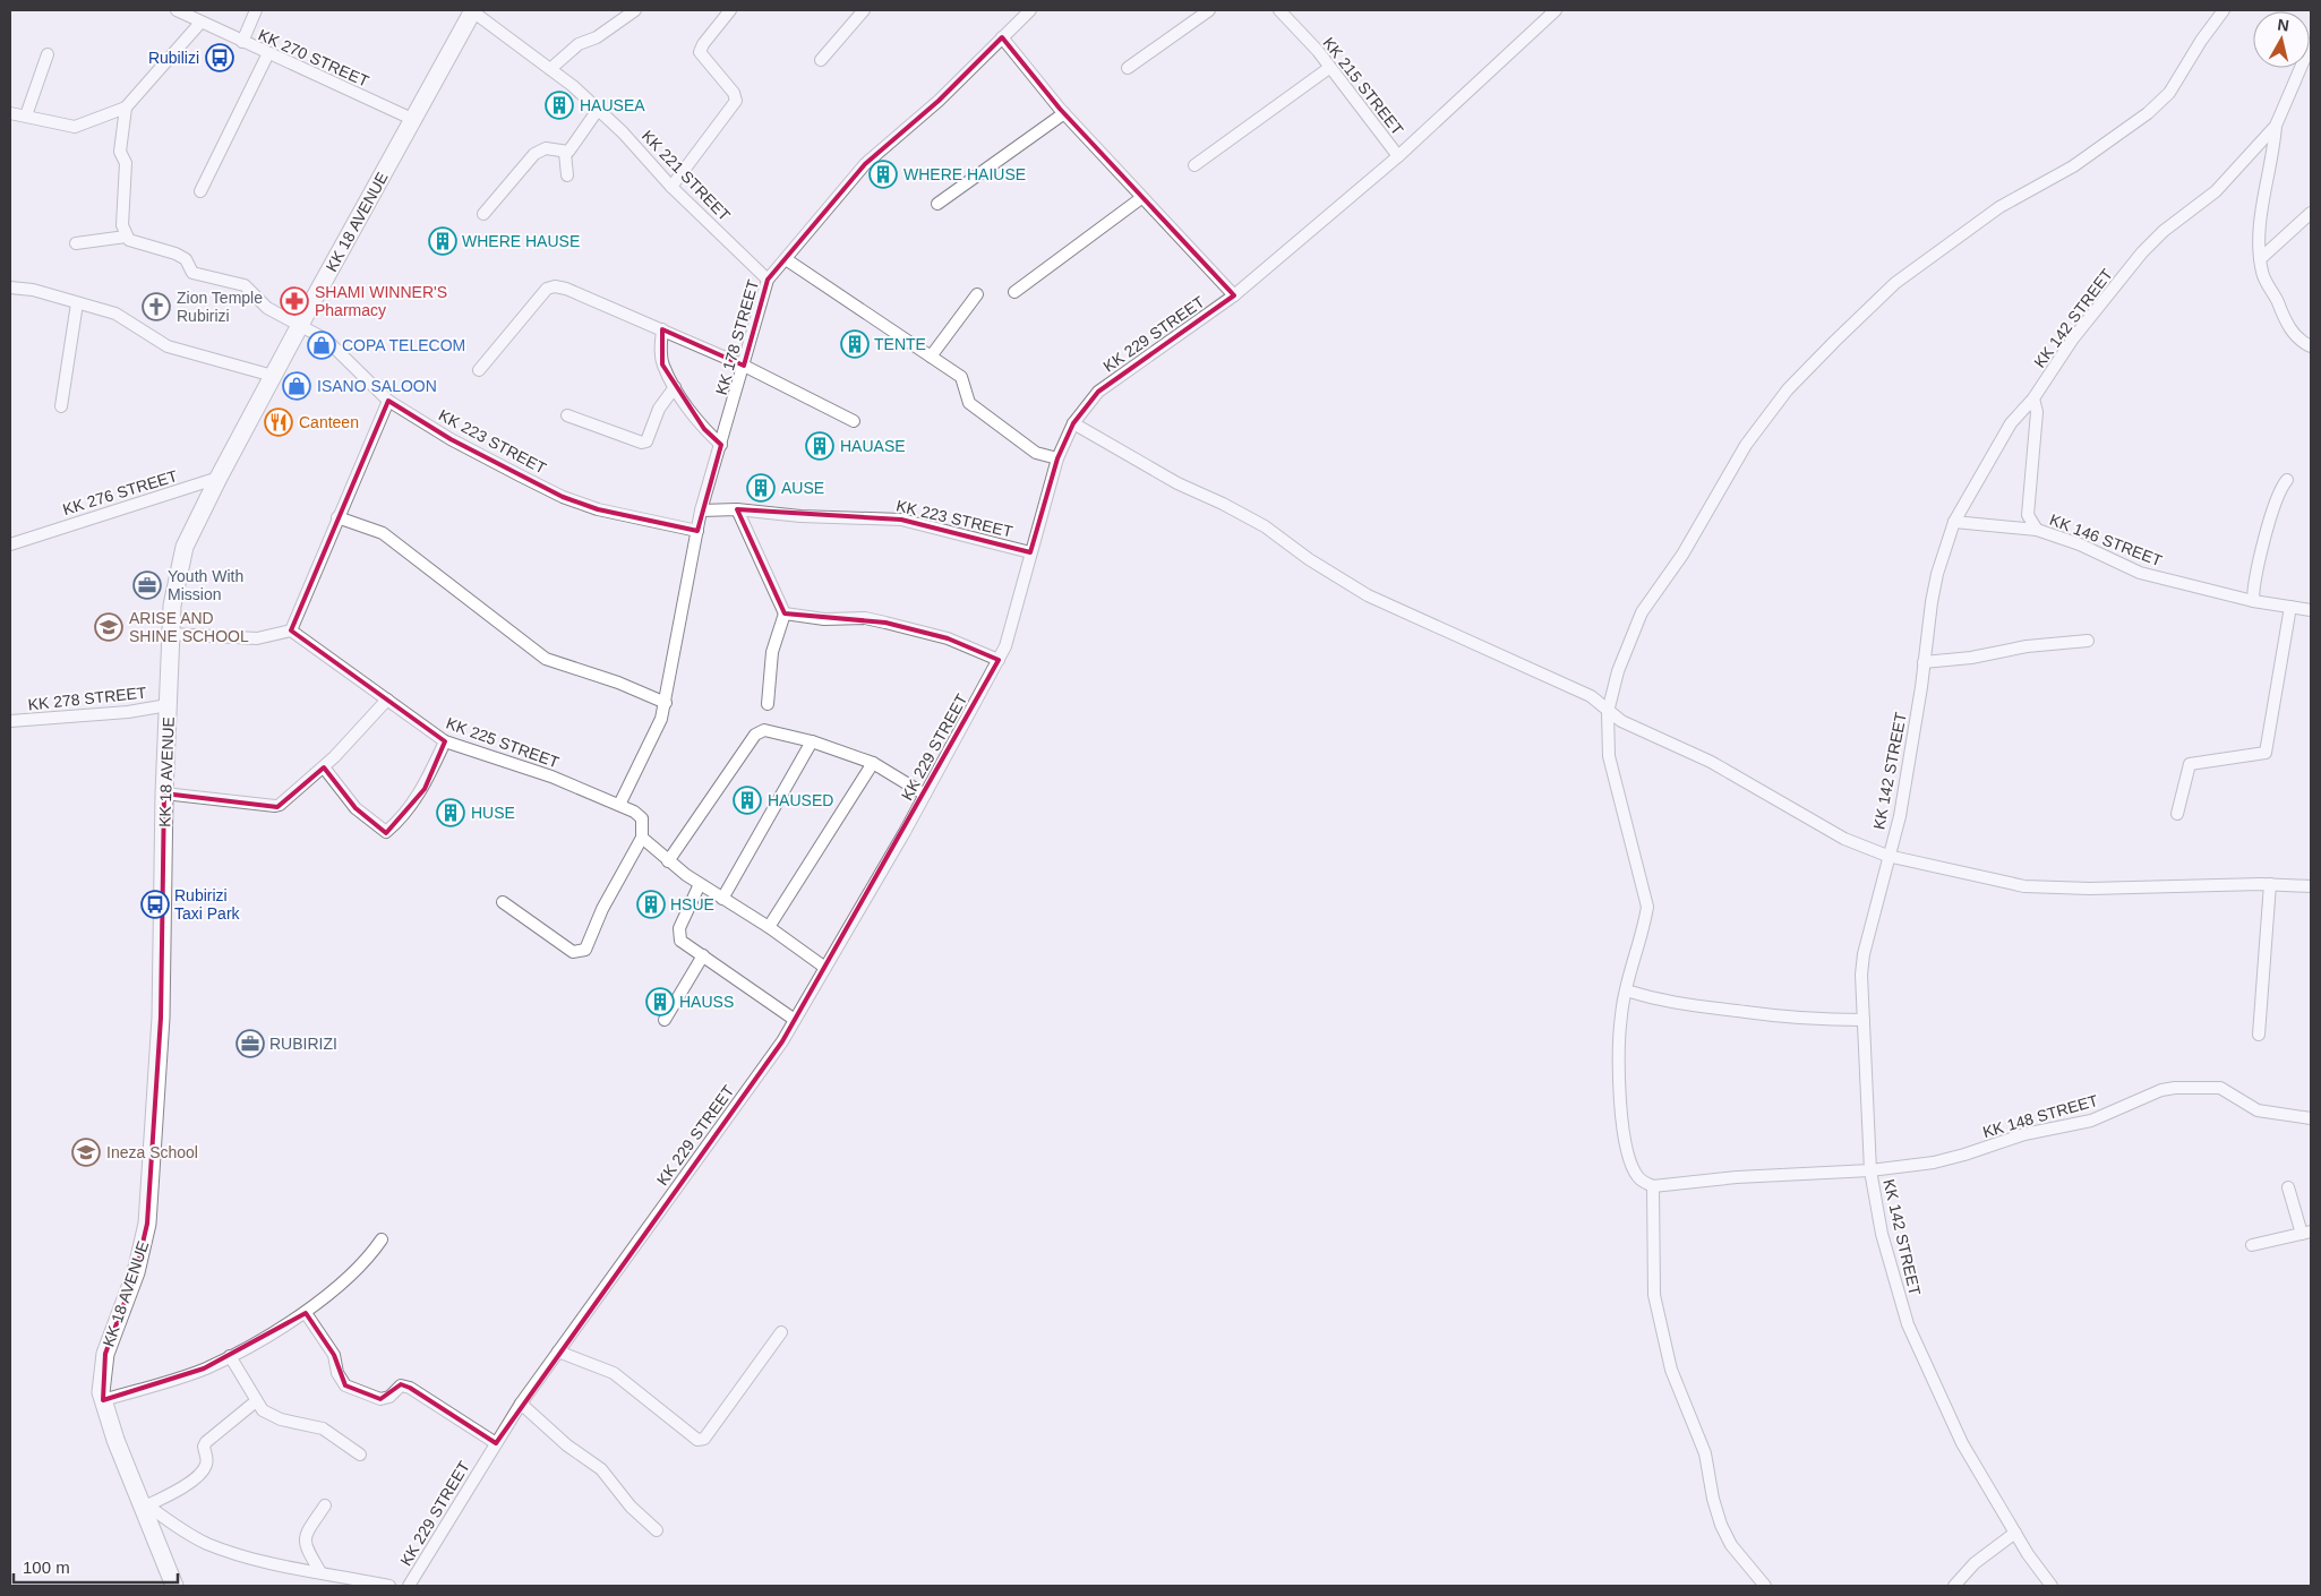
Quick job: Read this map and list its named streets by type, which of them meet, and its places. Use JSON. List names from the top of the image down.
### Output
{
  "streets": {
    "main road": ["KK 18 AVENUE"],
    "street": [
      "KK 270 STREET",
      "KK 215 STREET",
      "KK 221 STREET",
      "KK 142 STREET",
      "KK 229 STREET",
      "KK 178 STREET",
      "KK 223 STREET",
      "KK 276 STREET",
      "KK 146 STREET",
      "KK 278 STREET",
      "KK 225 STREET",
      "KK 148 STREET"
    ]
  },
  "crossings": [
    ["KK 270 STREET", "KK 18 AVENUE"],
    ["KK 215 STREET", "KK 229 STREET"],
    ["KK 221 STREET", "KK 18 AVENUE"],
    ["KK 221 STREET", "KK 178 STREET"],
    ["KK 18 AVENUE", "KK 223 STREET"],
    ["KK 18 AVENUE", "KK 276 STREET"],
    ["KK 18 AVENUE", "KK 278 STREET"],
    ["KK 142 STREET", "KK 146 STREET"],
    ["KK 142 STREET", "KK 148 STREET"],
    ["KK 229 STREET", "KK 223 STREET"],
    ["KK 178 STREET", "KK 223 STREET"],
    ["KK 178 STREET", "KK 225 STREET"]
  ],
  "places": {
    "bus stop": ["Rubilizi", "Rubirizi Taxi Park"],
    "building": [
      "HAUSEA",
      "WHERE HAIUSE",
      "WHERE HAUSE",
      "TENTE",
      "HAUASE",
      "AUSE",
      "HAUSED",
      "HUSE",
      "HSUE",
      "HAUSS"
    ],
    "pharmacy": ["SHAMI WINNER'S Pharmacy"],
    "church": ["Zion Temple Rubirizi"],
    "shop": ["COPA TELECOM", "ISANO SALOON"],
    "restaurant": ["Canteen"],
    "office": ["Youth With Mission", "RUBIRIZI"],
    "school or university": ["ARISE AND SHINE SCHOOL", "Ineza School"]
  },
  "scale_bar": "100 m",
  "north": "top"
}
